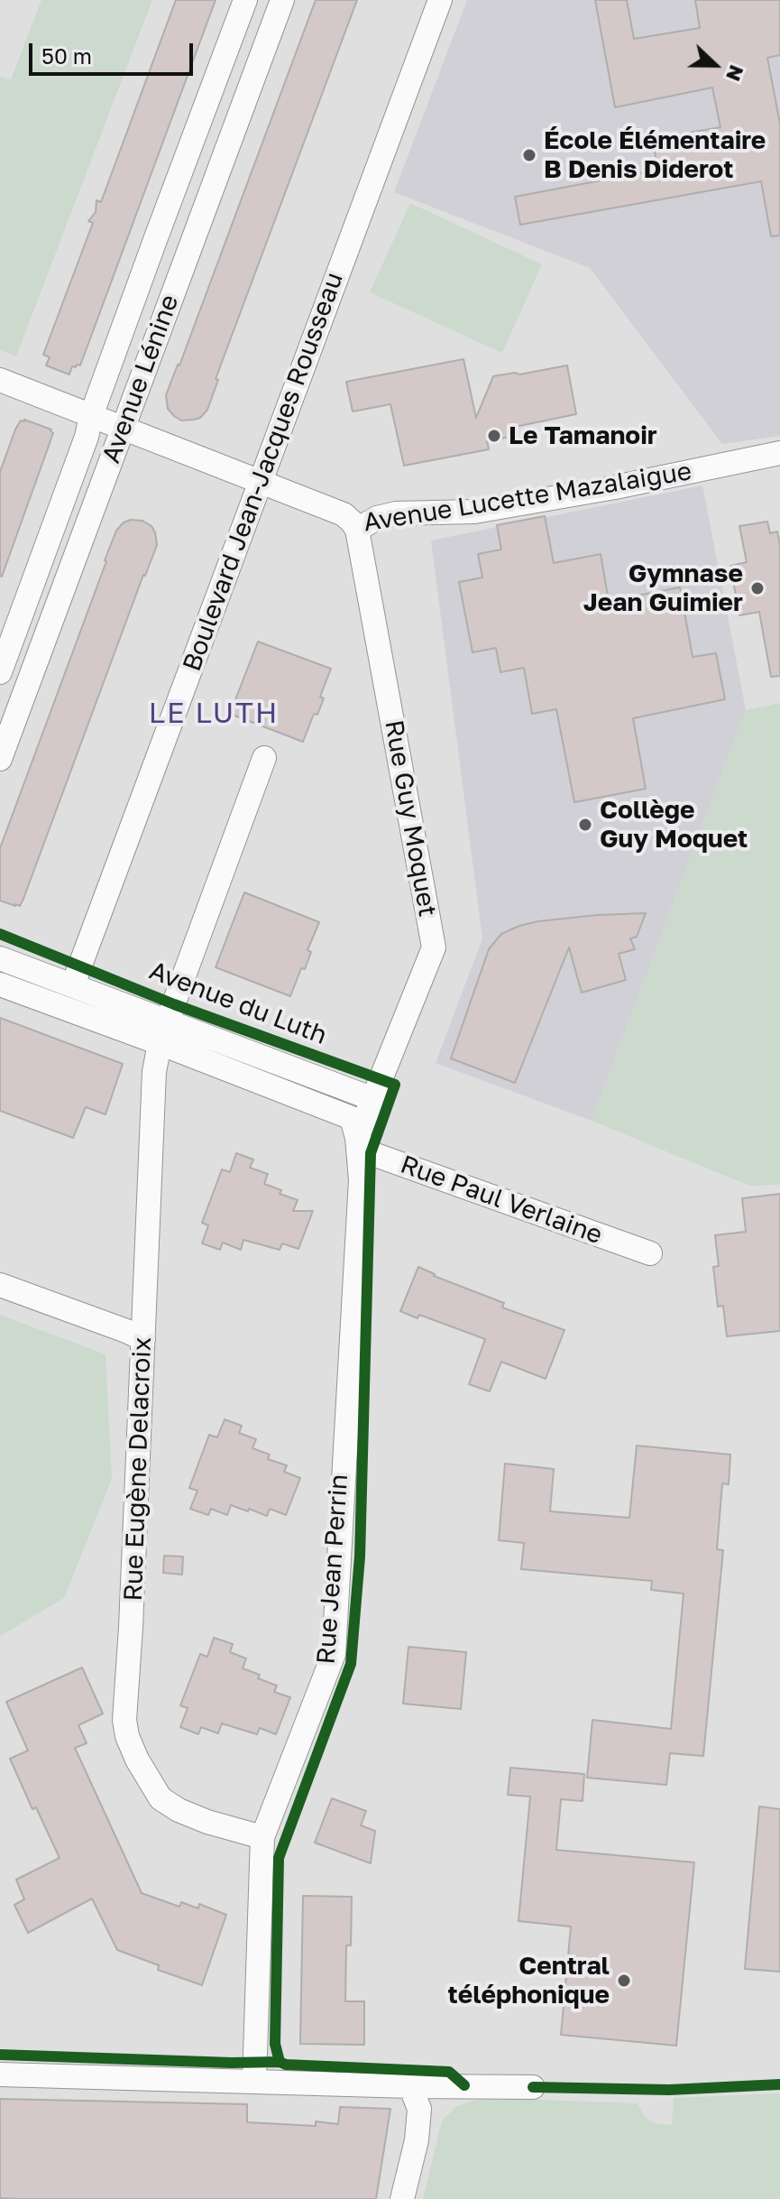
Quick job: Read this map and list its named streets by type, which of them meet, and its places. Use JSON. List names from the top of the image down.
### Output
{
  "streets": {
    "street": [
      "Avenue Lénine",
      "Boulevard Jean-Jacques Rousseau",
      "Avenue Lucette Mazalaigue",
      "Rue Guy Moquet",
      "Avenue du Luth",
      "Rue Paul Verlaine",
      "Rue Eugène Delacroix",
      "Rue Jean Perrin"
    ]
  },
  "crossings": [
    ["Avenue Lénine", "Avenue Lucette Mazalaigue"],
    ["Boulevard Jean-Jacques Rousseau", "Avenue Lucette Mazalaigue"],
    ["Boulevard Jean-Jacques Rousseau", "Avenue du Luth"],
    ["Avenue Lucette Mazalaigue", "Rue Guy Moquet"],
    ["Avenue du Luth", "Rue Paul Verlaine"],
    ["Avenue du Luth", "Rue Eugène Delacroix"],
    ["Rue Paul Verlaine", "Rue Eugène Delacroix"],
    ["Rue Paul Verlaine", "Rue Jean Perrin"],
    ["Rue Eugène Delacroix", "Rue Jean Perrin"]
  ],
  "districts": ["LE LUTH"],
  "places": [
    "École Élémentaire B Denis Diderot",
    "Le Tamanoir",
    "Gymnase Jean Guimier",
    "Collège Guy Moquet",
    "Central téléphonique"
  ],
  "scale_bar": "50 m",
  "north": "right"
}
